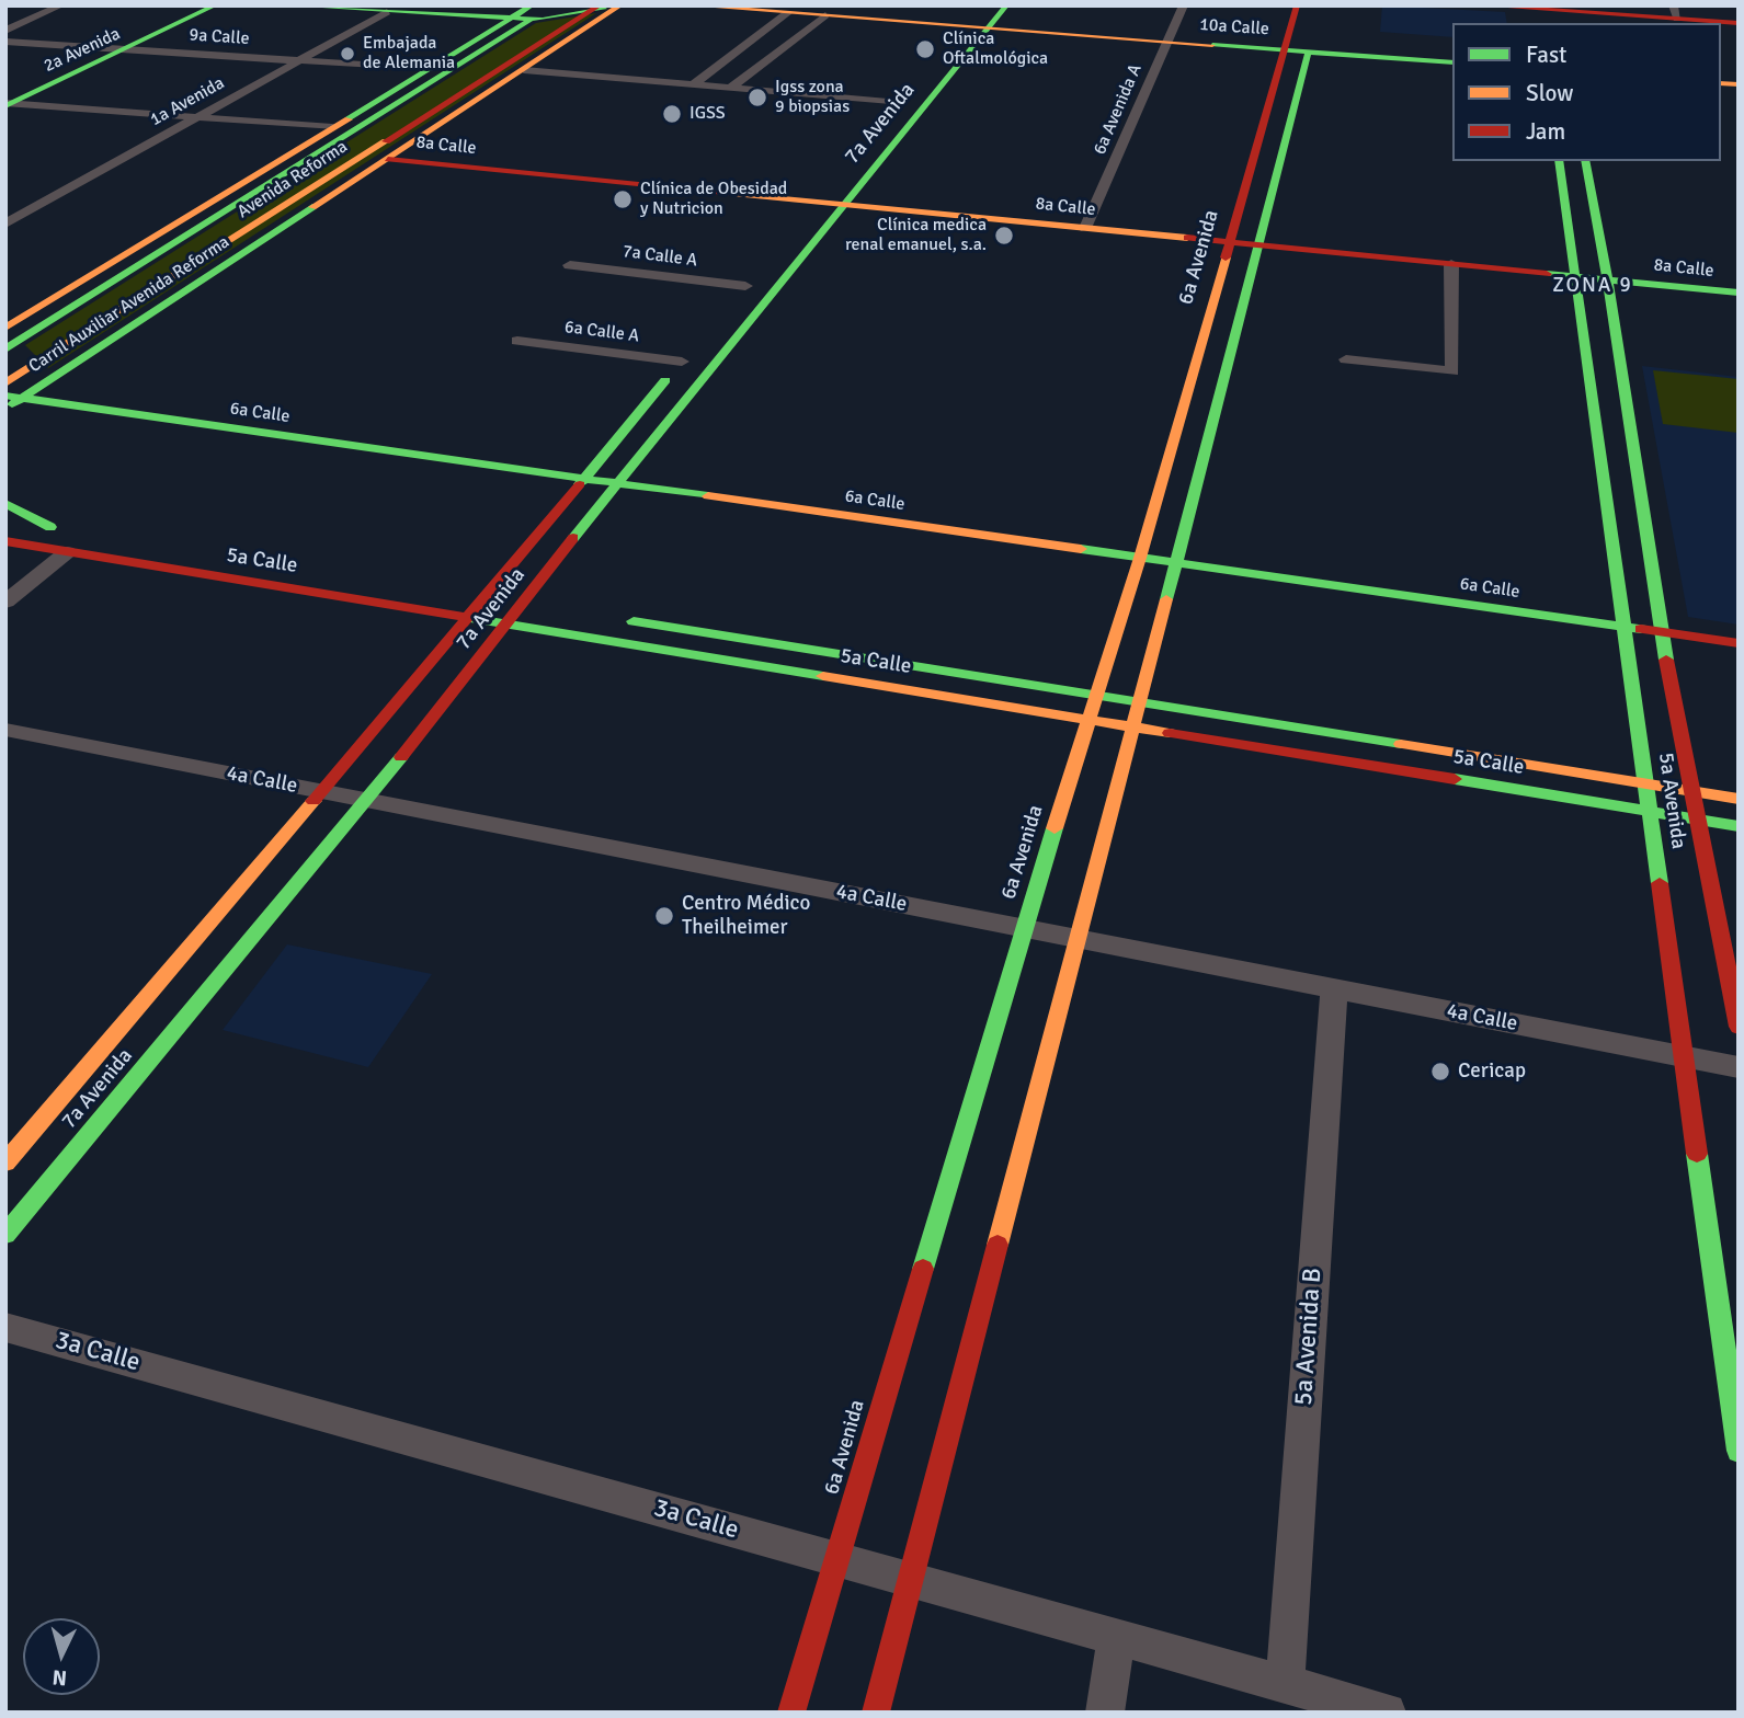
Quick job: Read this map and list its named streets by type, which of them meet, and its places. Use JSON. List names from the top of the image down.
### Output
{
  "streets": {
    "main road": [
      "10a Calle",
      "2a Avenida",
      "7a Avenida",
      "8a Calle",
      "Avenida Reforma",
      "6a Avenida",
      "Carril Auxiliar Avenida Reforma",
      "6a Calle",
      "5a Calle",
      "5a Avenida"
    ],
    "street": [
      "9a Calle",
      "1a Avenida",
      "6a Avenida A",
      "7a Calle A",
      "6a Calle A",
      "4a Calle",
      "5a Avenida B",
      "3a Calle"
    ]
  },
  "crossings": [
    ["10a Calle", "6a Avenida A"],
    ["10a Calle", "7a Avenida"],
    ["10a Calle", "6a Avenida"],
    ["9a Calle", "2a Avenida"],
    ["9a Calle", "1a Avenida"],
    ["9a Calle", "Avenida Reforma"],
    ["6a Avenida A", "8a Calle"],
    ["7a Avenida", "8a Calle"],
    ["7a Avenida", "6a Calle A"],
    ["7a Avenida", "6a Calle"],
    ["7a Avenida", "5a Calle"],
    ["7a Avenida", "4a Calle"],
    ["8a Calle", "6a Avenida"],
    ["8a Calle", "Carril Auxiliar Avenida Reforma"],
    ["8a Calle", "5a Avenida"],
    ["Avenida Reforma", "Carril Auxiliar Avenida Reforma"],
    ["6a Avenida", "6a Calle"],
    ["6a Avenida", "5a Calle"],
    ["6a Avenida", "4a Calle"],
    ["6a Avenida", "3a Calle"],
    ["Carril Auxiliar Avenida Reforma", "6a Calle"],
    ["6a Calle", "5a Avenida"],
    ["5a Calle", "5a Avenida"],
    ["4a Calle", "5a Avenida"],
    ["4a Calle", "5a Avenida B"],
    ["5a Avenida B", "3a Calle"]
  ],
  "districts": ["ZONA 9"],
  "places": [
    "Clínica Oftalmológica",
    "Embajada de Alemania",
    "Igss zona 9 biopsias",
    "IGSS",
    "Clínica de Obesidad y Nutricion",
    "Clínica medica renal emanuel, s.a.",
    "Centro Médico Theilheimer",
    "Cericap"
  ],
  "legend": ["Fast", "Slow", "Jam"],
  "north": "bottom"
}
